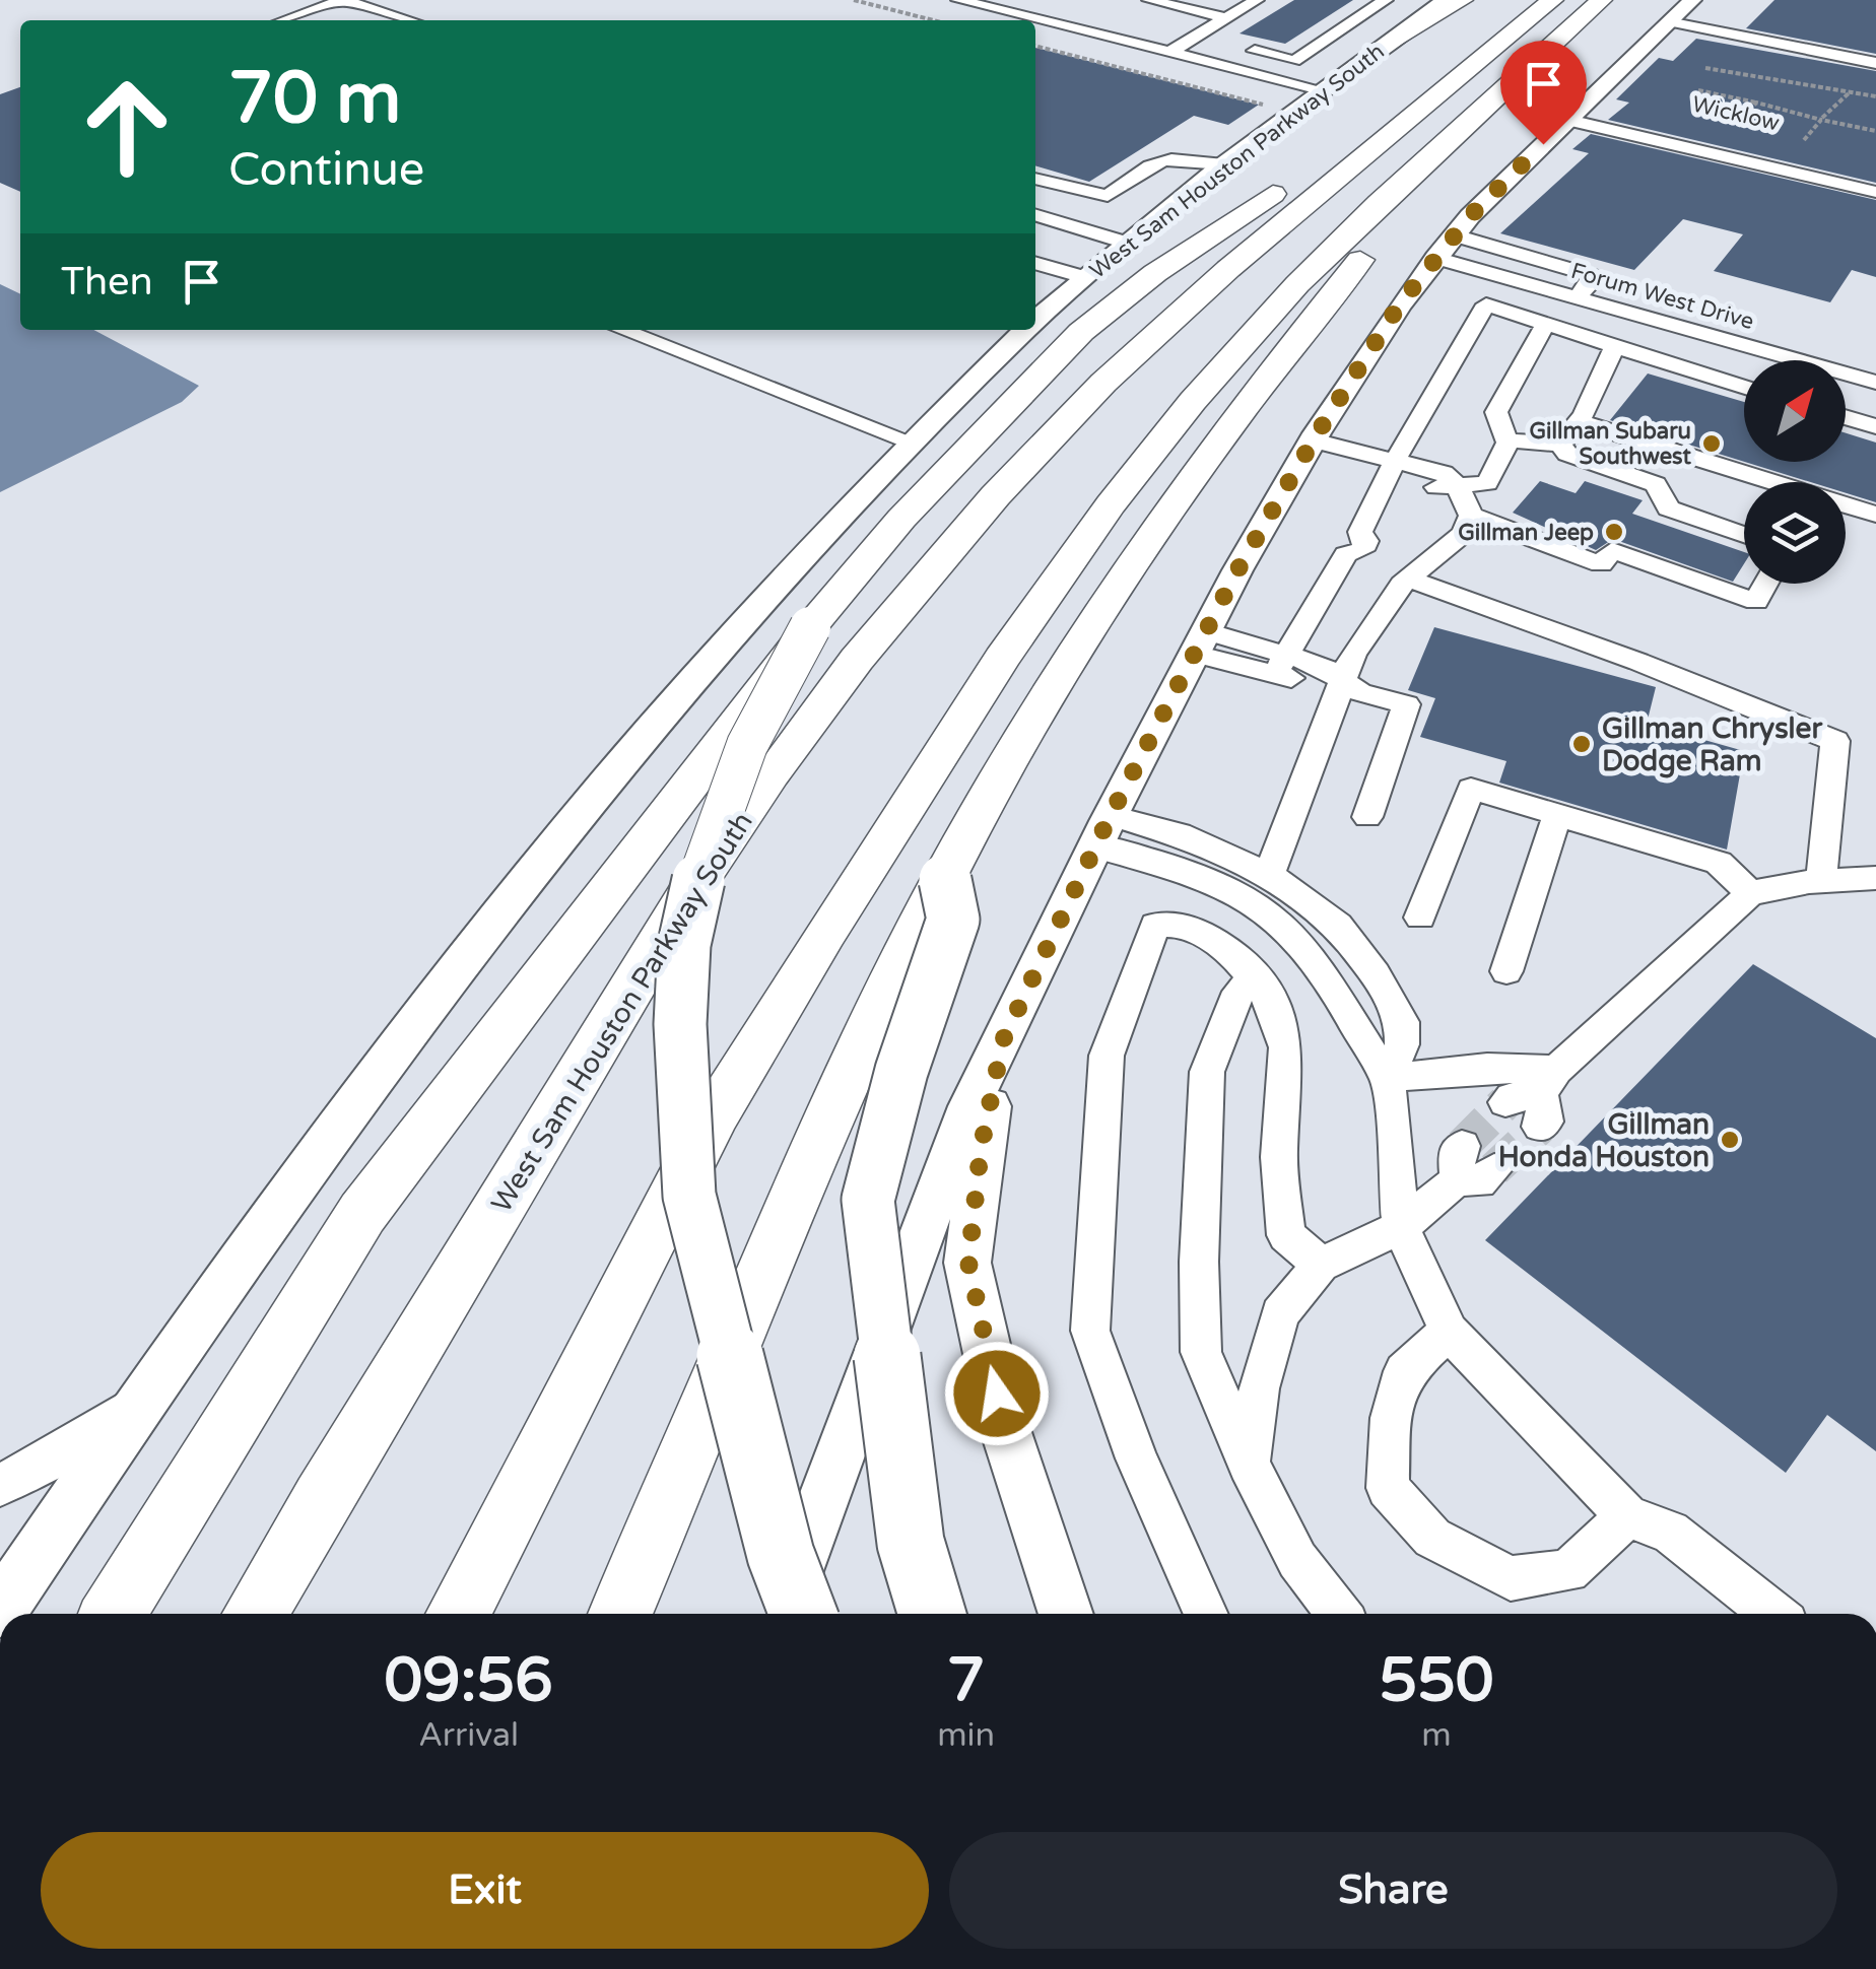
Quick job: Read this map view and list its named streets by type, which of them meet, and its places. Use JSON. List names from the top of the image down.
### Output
{
  "streets": {
    "highway": ["West Sam Houston Parkway South"],
    "street": ["Forum West Drive"]
  },
  "places": [
    "Gillman Subaru Southwest",
    "Gillman Jeep",
    "Gillman Chrysler Dodge Ram",
    "Gillman Honda Houston"
  ],
  "north": "top right",
  "page": {
    "turn": ["70 m", "Continue"],
    "then": "Then",
    "eta": [
      "09:56",
      "Arrival",
      "7",
      "min",
      "550",
      "m"
    ],
    "buttons": ["Exit", "Share"]
  }
}
